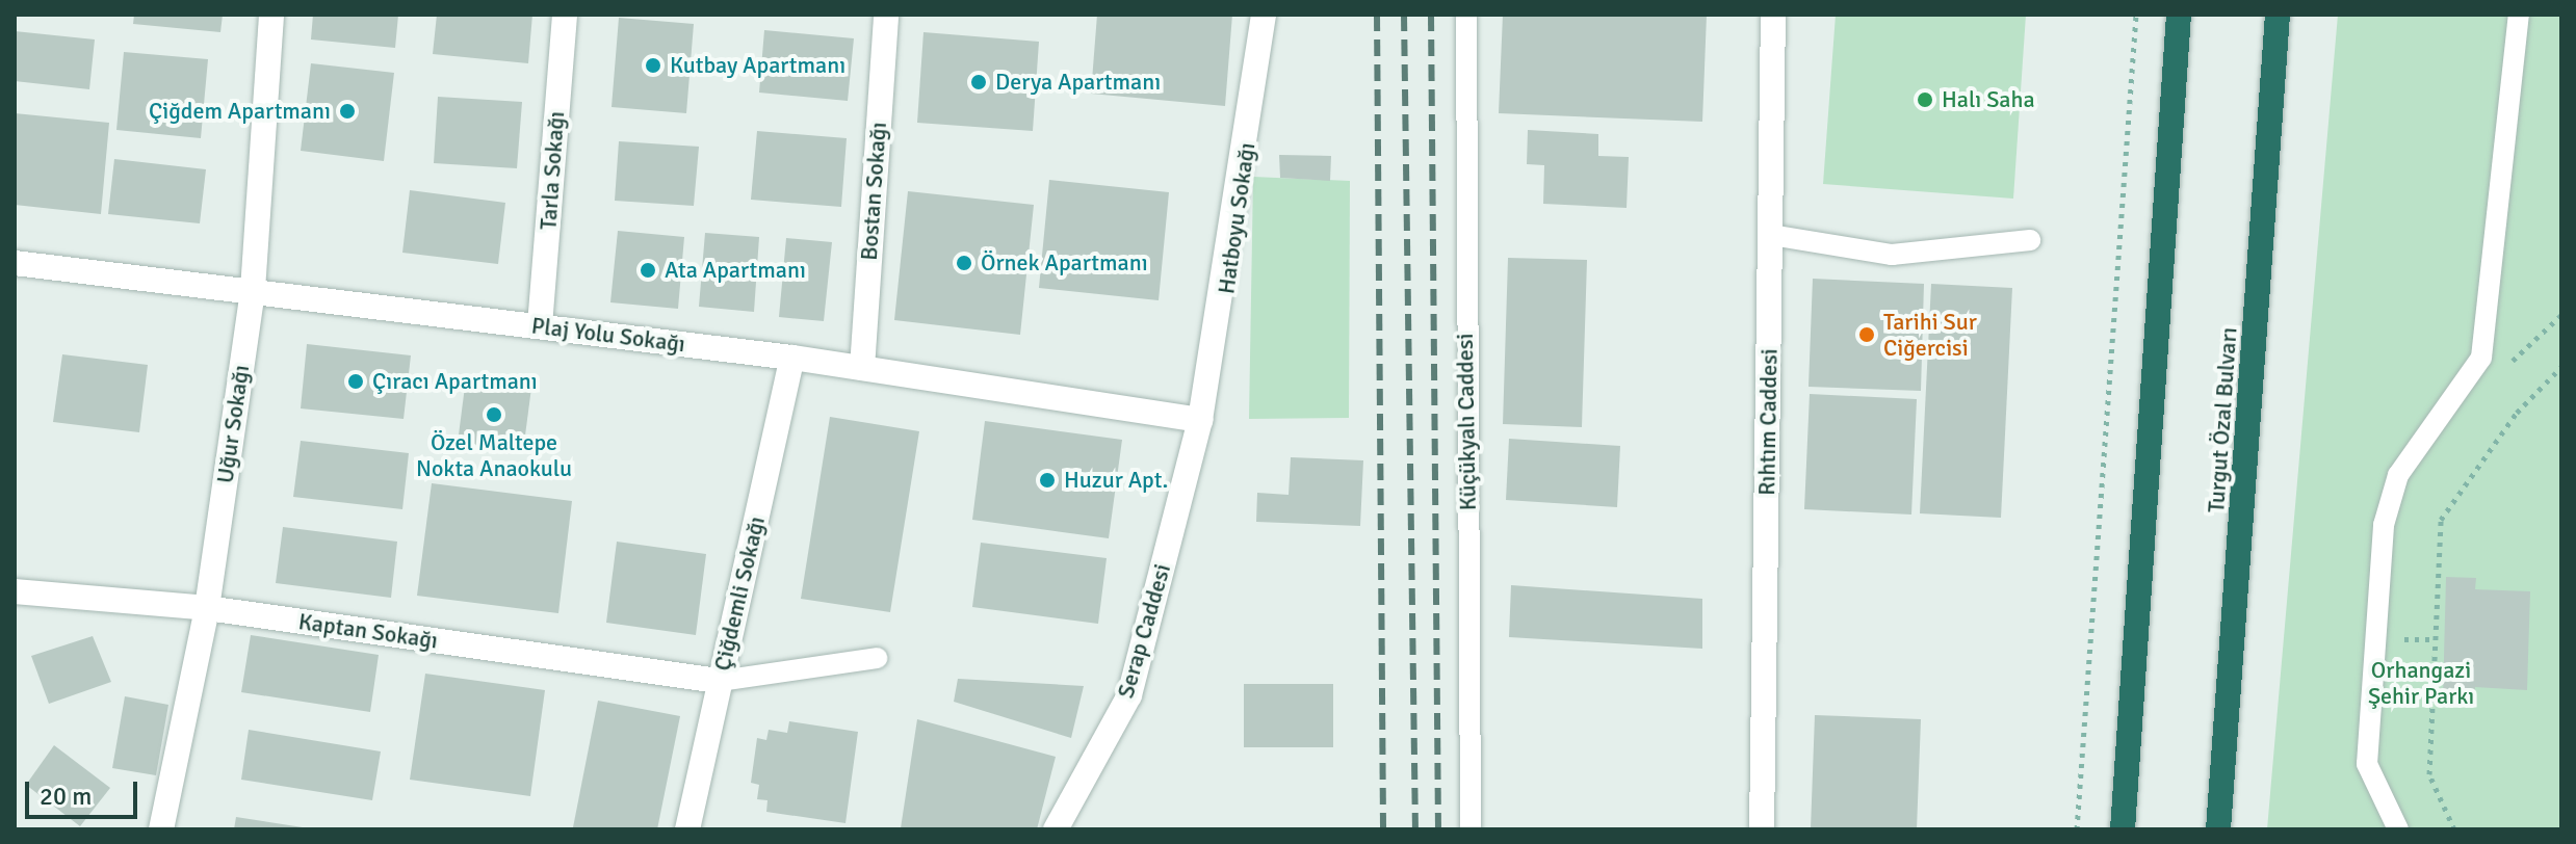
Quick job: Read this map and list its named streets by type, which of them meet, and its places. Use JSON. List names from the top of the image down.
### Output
{
  "streets": {
    "highway": ["Turgut Özal Bulvarı"],
    "street": [
      "Tarla Sokağı",
      "Bostan Sokağı",
      "Hatboyu Sokağı",
      "Plaj Yolu Sokağı",
      "Rıhtım Caddesi",
      "Uğur Sokağı",
      "Çiğdemli Sokağı",
      "Kaptan Sokağı",
      "Serap Caddesi"
    ],
    "lane": ["Küçükyalı Caddesi"]
  },
  "crossings": [
    ["Tarla Sokağı", "Plaj Yolu Sokağı"],
    ["Bostan Sokağı", "Plaj Yolu Sokağı"],
    ["Hatboyu Sokağı", "Plaj Yolu Sokağı"],
    ["Hatboyu Sokağı", "Serap Caddesi"],
    ["Plaj Yolu Sokağı", "Uğur Sokağı"],
    ["Plaj Yolu Sokağı", "Çiğdemli Sokağı"],
    ["Plaj Yolu Sokağı", "Serap Caddesi"],
    ["Uğur Sokağı", "Kaptan Sokağı"],
    ["Çiğdemli Sokağı", "Kaptan Sokağı"]
  ],
  "parks": ["Orhangazi Şehir Parkı"],
  "places": [
    "Kutbay Apartmanı",
    "Derya Apartmanı",
    "Halı Saha",
    "Çiğdem Apartmanı",
    "Örnek Apartmanı",
    "Ata Apartmanı",
    "Tarihi Sur Ciğercisi",
    "Çıracı Apartmanı",
    "Özel Maltepe Nokta Anaokulu",
    "Huzur Apt."
  ],
  "scale_bar": "20 m"
}
